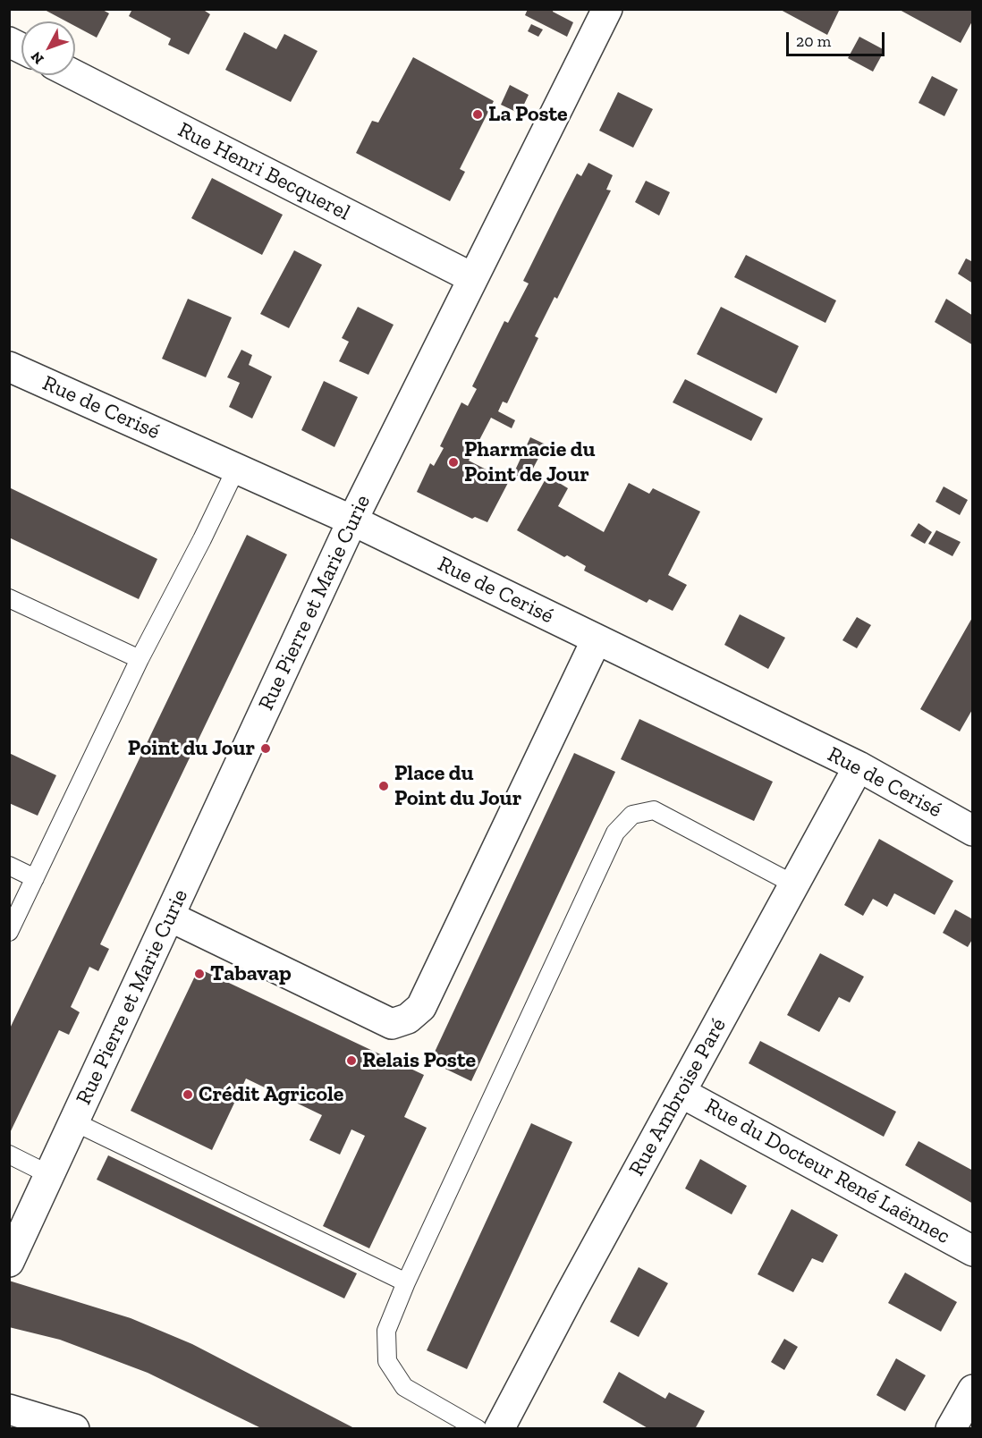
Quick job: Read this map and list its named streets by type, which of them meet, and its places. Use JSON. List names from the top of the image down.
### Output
{
  "streets": {
    "street": [
      "Rue Henri Becquerel",
      "Rue de Cerisé",
      "Rue Pierre et Marie Curie",
      "Rue Ambroise Paré",
      "Rue du Docteur René Laënnec"
    ]
  },
  "crossings": [
    ["Rue Henri Becquerel", "Rue Pierre et Marie Curie"],
    ["Rue de Cerisé", "Rue Pierre et Marie Curie"],
    ["Rue de Cerisé", "Rue Ambroise Paré"],
    ["Rue Ambroise Paré", "Rue du Docteur René Laënnec"]
  ],
  "places": [
    "La Poste",
    "Pharmacie du Point de Jour",
    "Point du Jour",
    "Place du Point du Jour",
    "Tabavap",
    "Relais Poste",
    "Crédit Agricole"
  ],
  "scale_bar": "20 m",
  "north": "bottom left"
}
